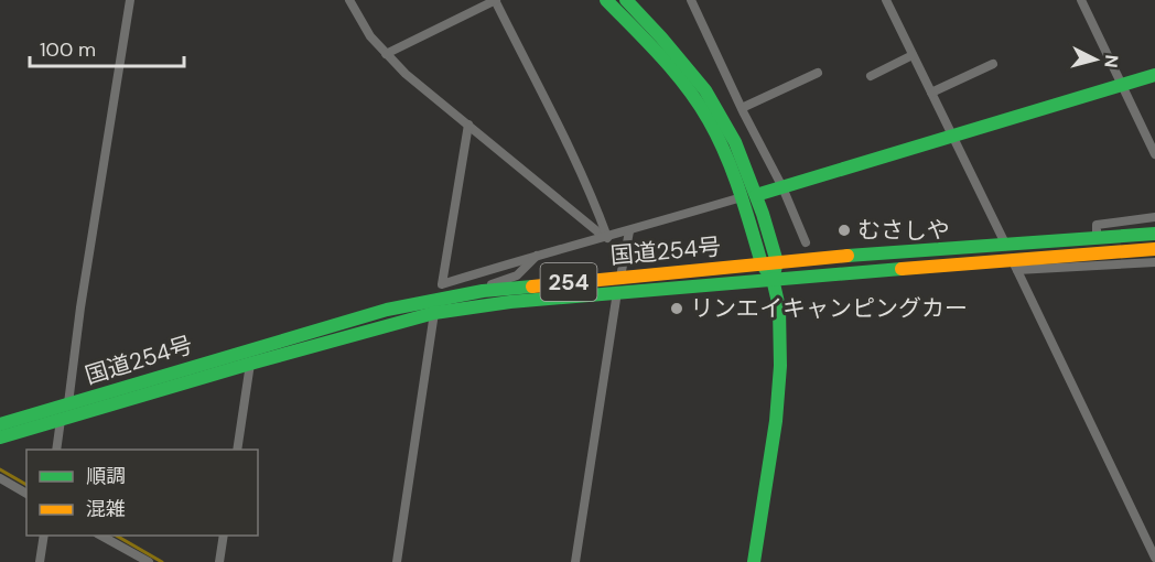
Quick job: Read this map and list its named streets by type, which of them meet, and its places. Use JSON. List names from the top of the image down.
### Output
{
  "streets": {
    "main road": ["国道254号", "254"]
  },
  "places": ["むさしや", "リンエイキャンピングカー"],
  "legend": ["順調", "混雑"],
  "scale_bar": "100 m",
  "north": "right"
}
